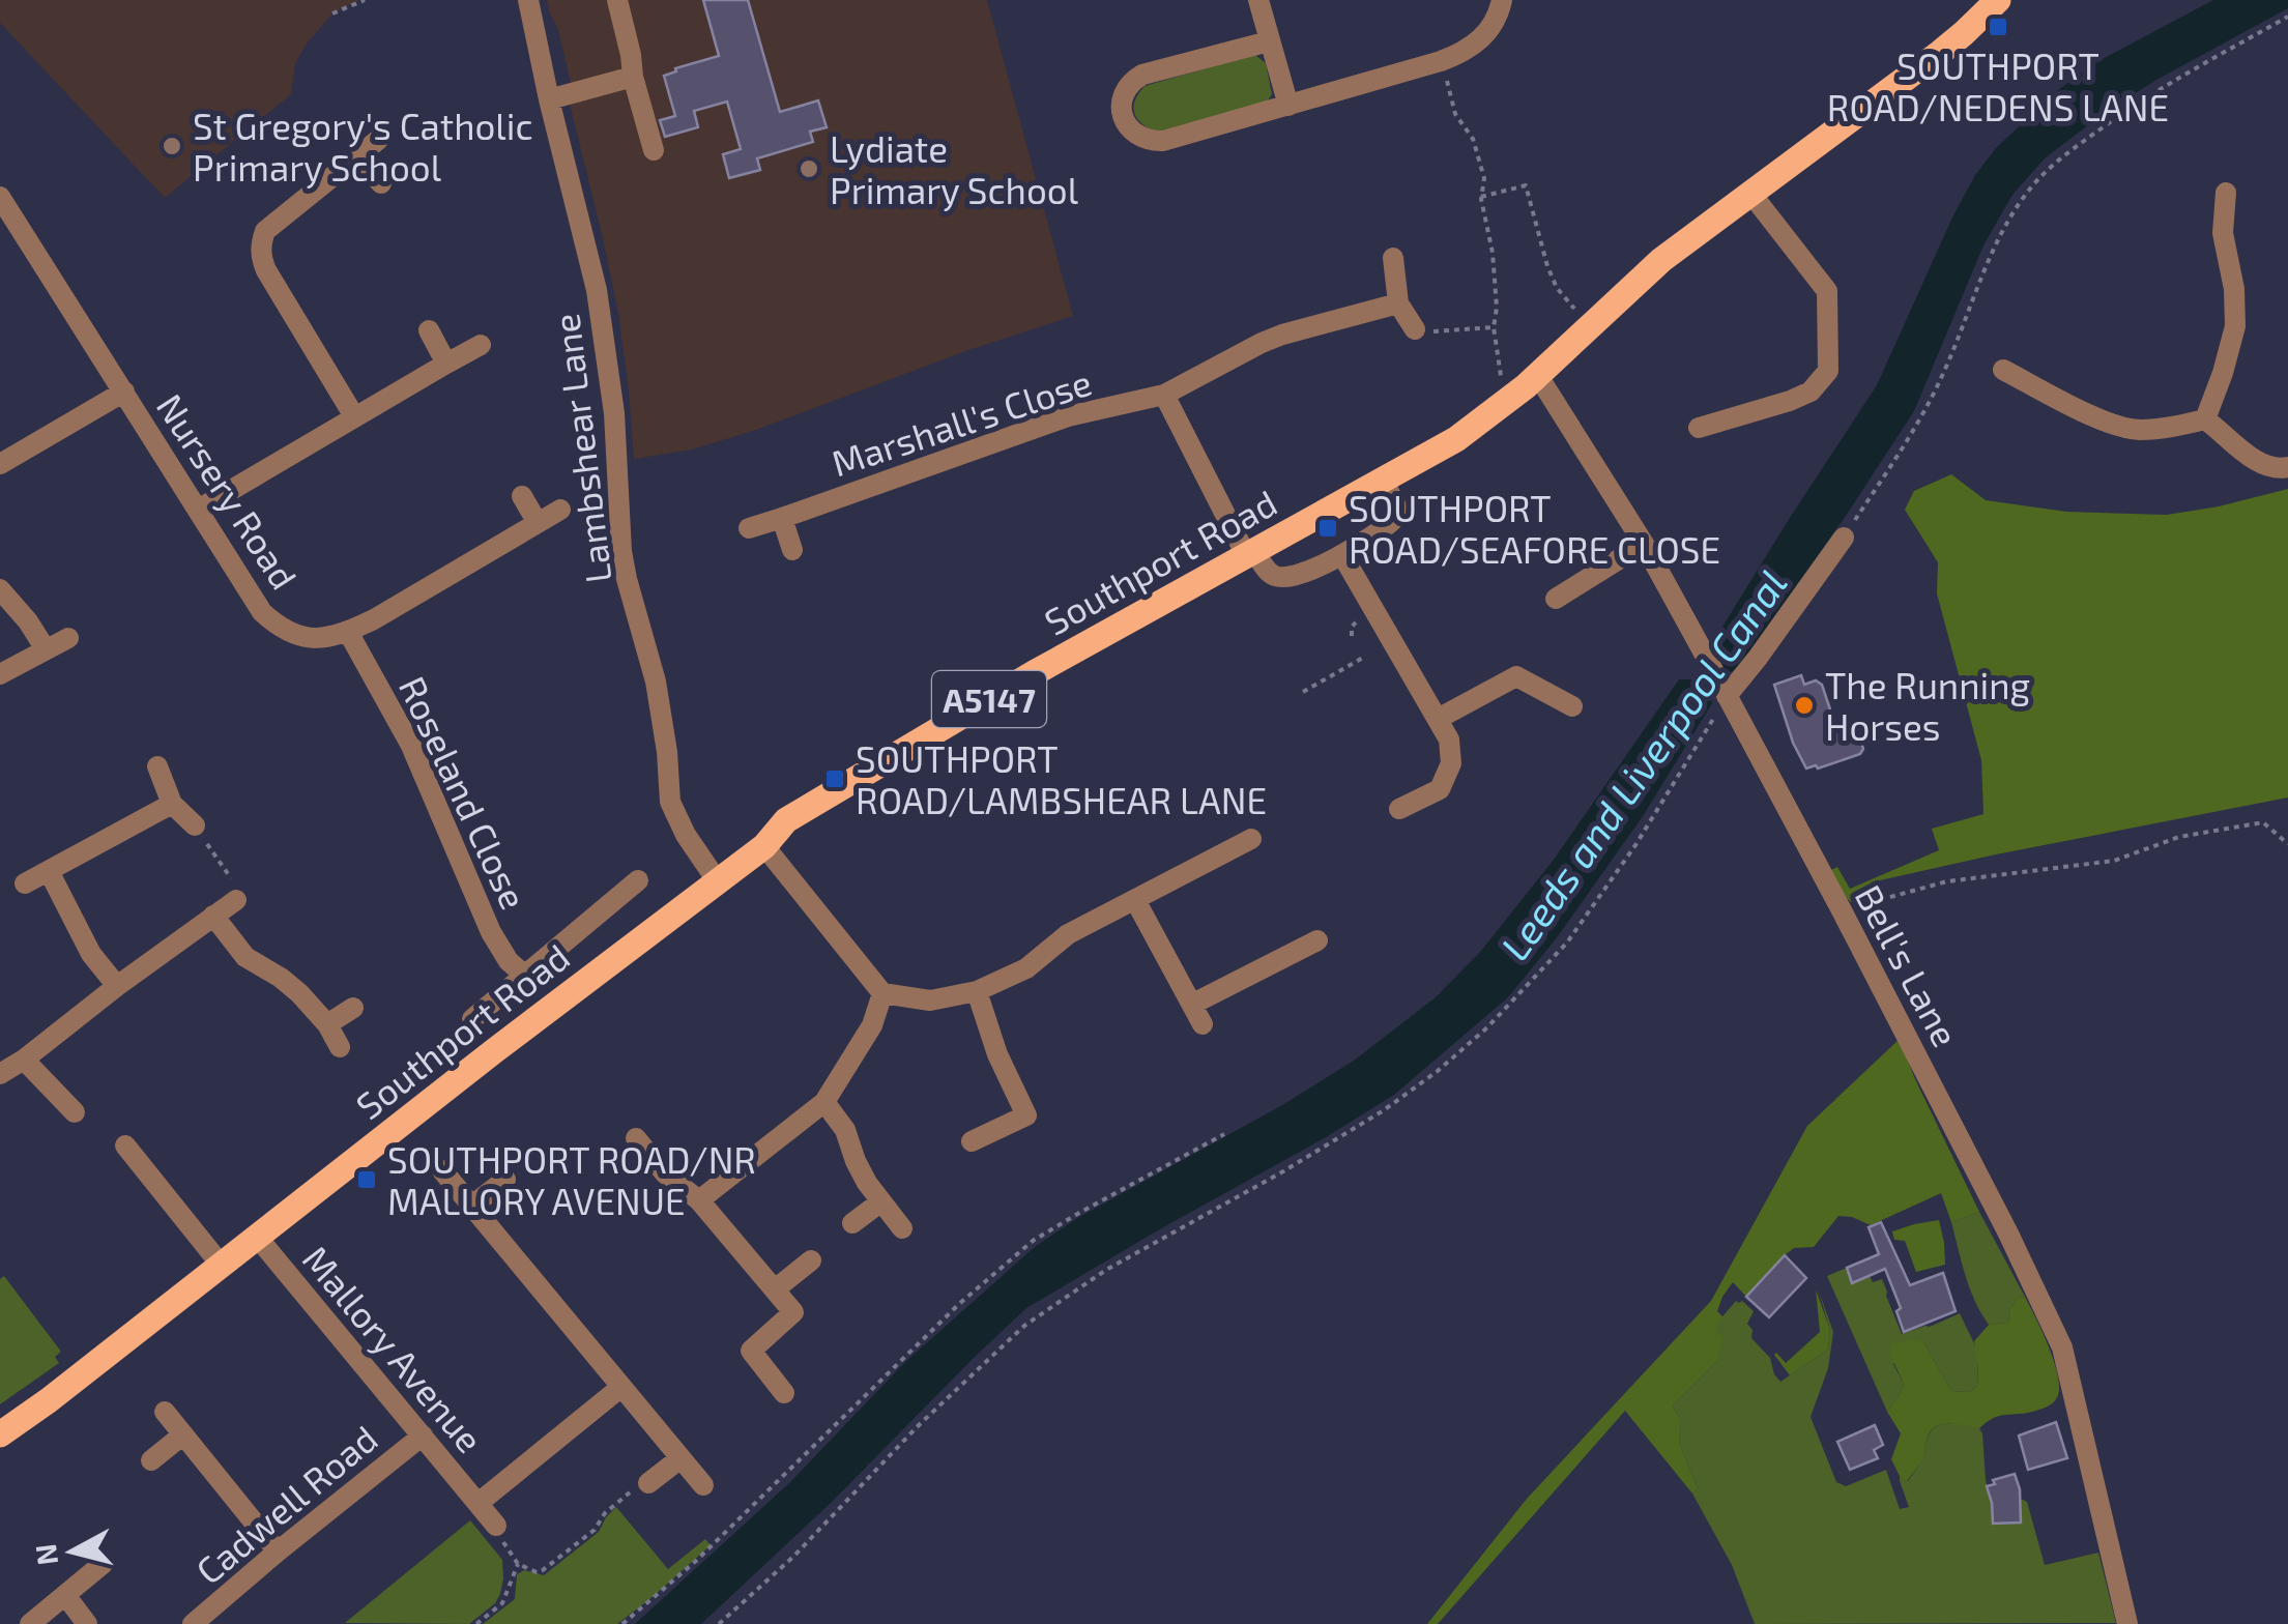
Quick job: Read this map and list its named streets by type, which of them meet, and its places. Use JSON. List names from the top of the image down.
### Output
{
  "streets": {
    "main road": ["Southport Road", "A5147"],
    "street": [
      "Marshall's Close",
      "Lambshear Lane",
      "Nursery Road",
      "Roseland Close",
      "Bell's Lane",
      "Mallory Avenue",
      "Cadwell Road"
    ]
  },
  "crossings": [
    ["Lambshear Lane", "Southport Road"],
    ["Nursery Road", "Roseland Close"],
    ["Southport Road", "Bell's Lane"],
    ["Southport Road", "Mallory Avenue"],
    ["Mallory Avenue", "Cadwell Road"]
  ],
  "water": ["Leeds and Liverpool Canal"],
  "places": {
    "transit": [
      "SOUTHPORT ROAD/NEDENS LANE",
      "SOUTHPORT ROAD/SEAFORE CLOSE",
      "SOUTHPORT ROAD/LAMBSHEAR LANE",
      "SOUTHPORT ROAD/NR MALLORY AVENUE"
    ],
    "other": ["St Gregory's Catholic Primary School", "Lydiate Primary School", "The Running Horses"]
  },
  "north": "left"
}
